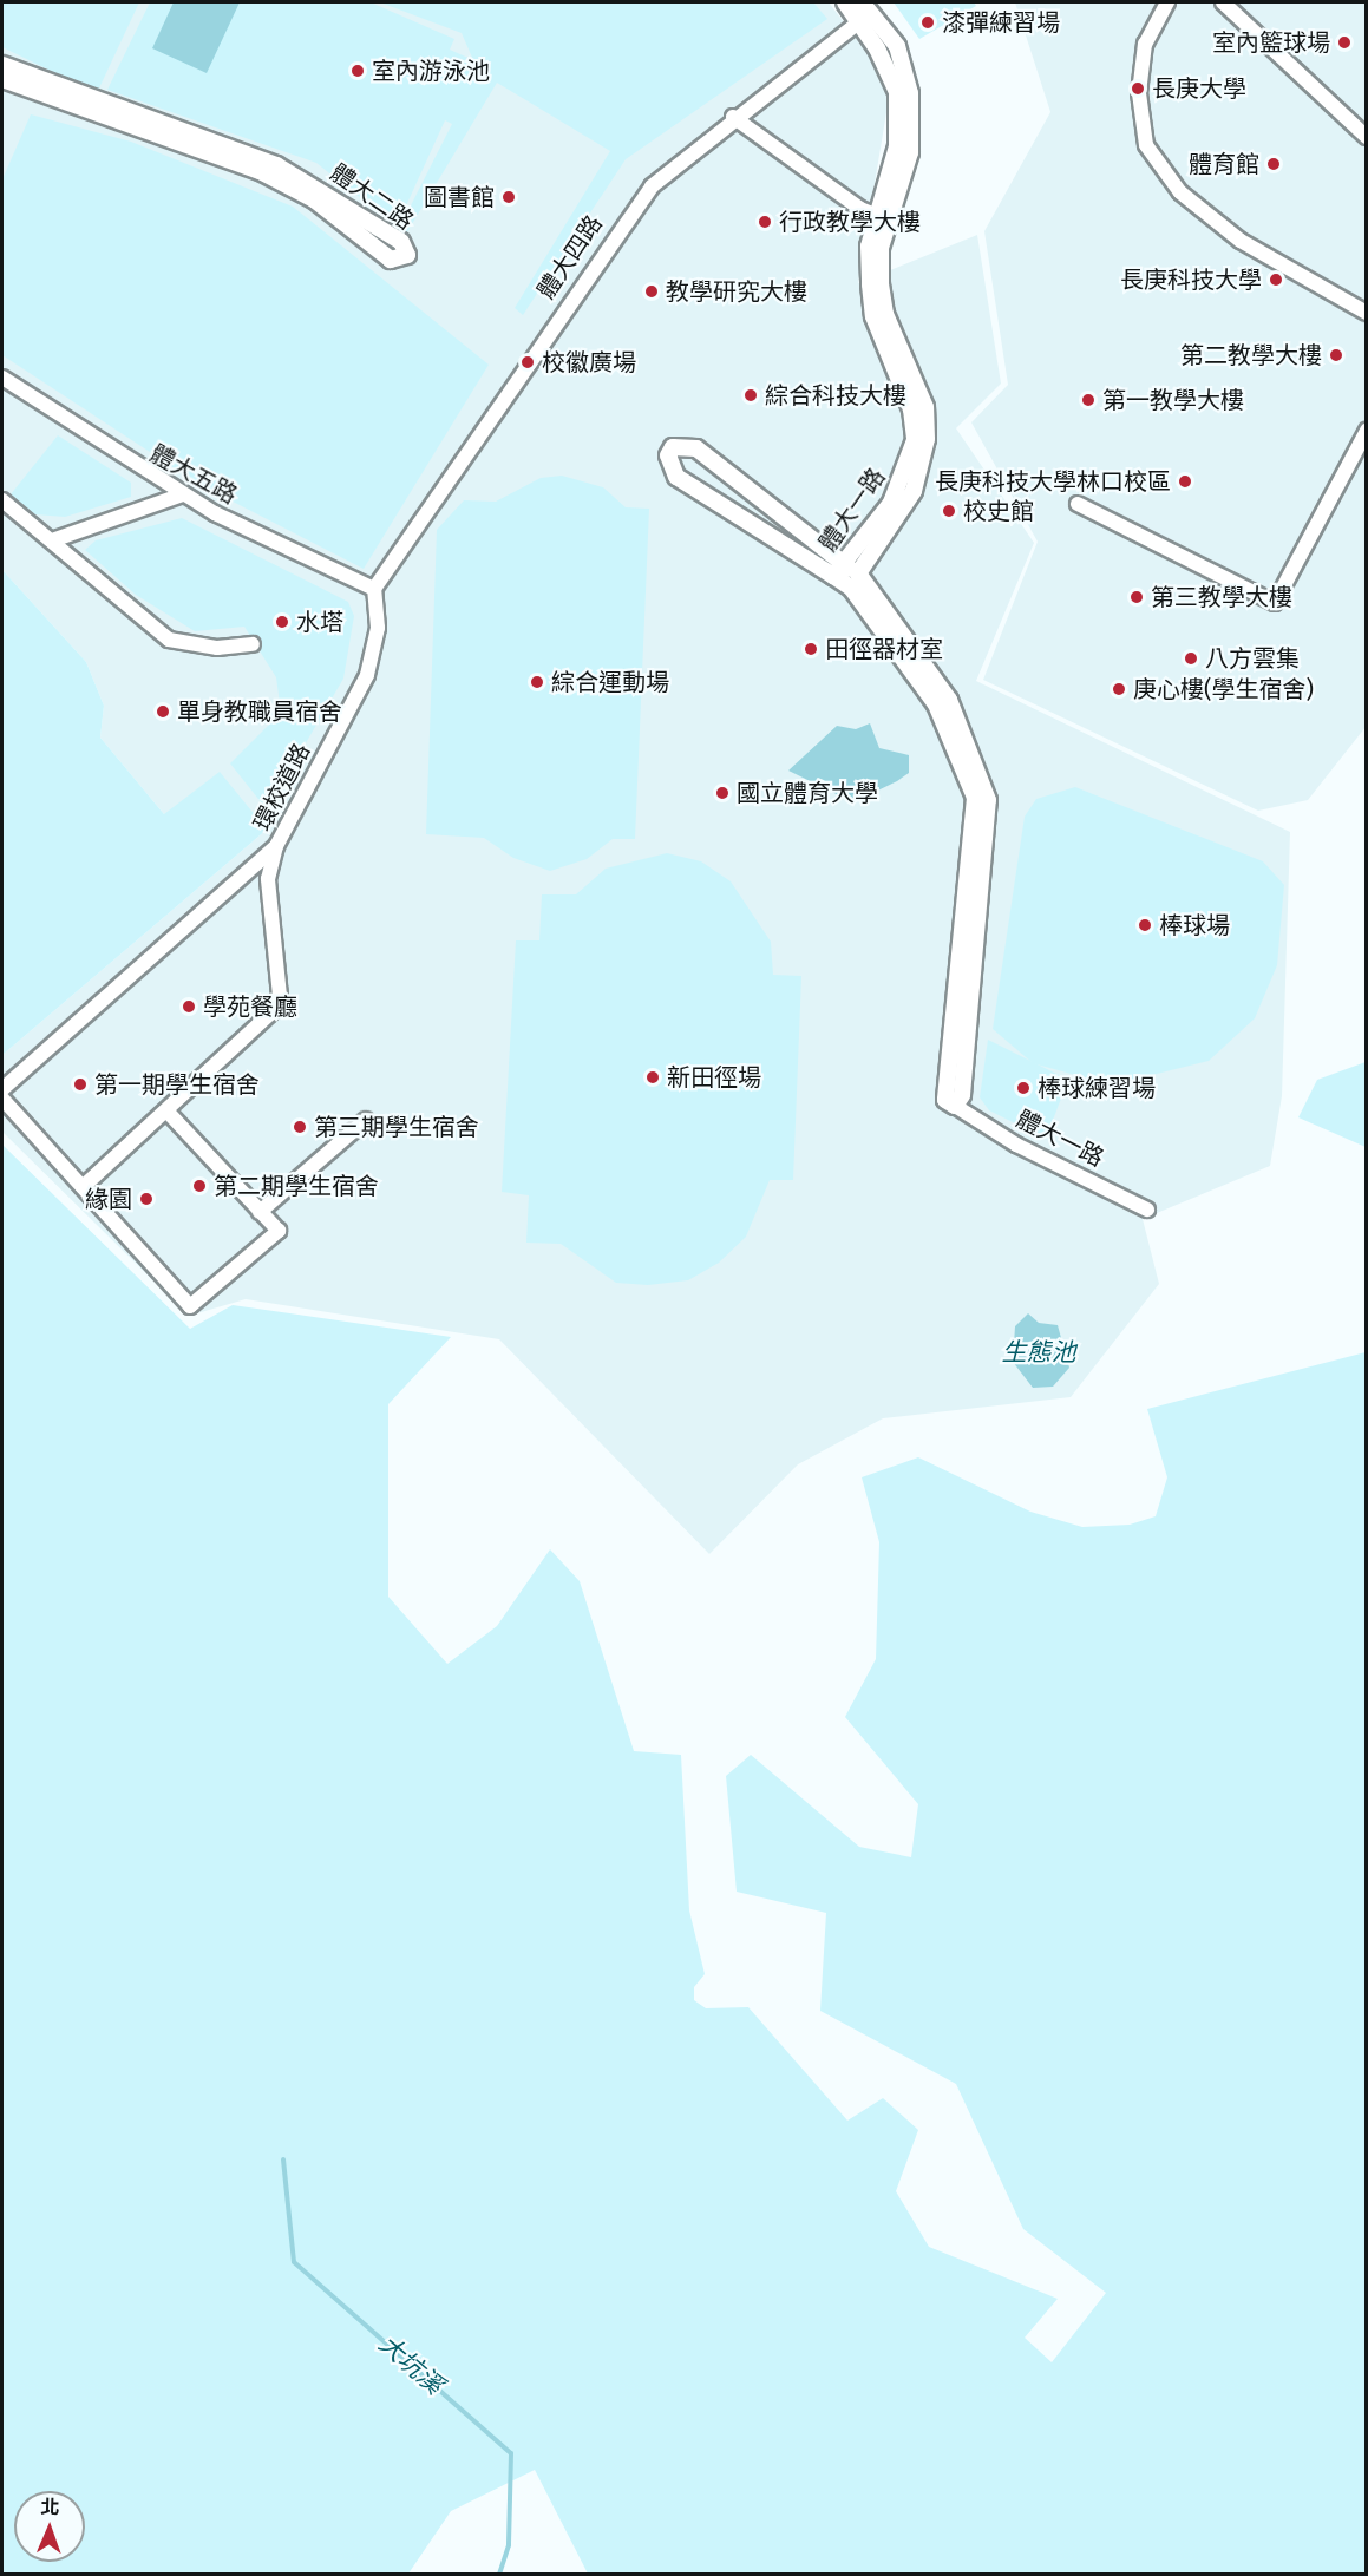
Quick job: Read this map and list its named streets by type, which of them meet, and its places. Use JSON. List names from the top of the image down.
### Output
{
  "streets": {
    "street": [
      "體大二路",
      "體大四路",
      "體大五路",
      "體大一路",
      "環校道路"
    ]
  },
  "crossings": [
    ["體大四路", "體大五路"],
    ["體大四路", "體大一路"],
    ["體大四路", "環校道路"],
    ["體大五路", "環校道路"]
  ],
  "water": ["生態池", "大坑溪"],
  "places": [
    "漆彈練習場",
    "室內籃球場",
    "室內游泳池",
    "長庚大學",
    "體育館",
    "圖書館",
    "行政教學大樓",
    "長庚科技大學",
    "教學研究大樓",
    "第二教學大樓",
    "校徽廣場",
    "綜合科技大樓",
    "第一教學大樓",
    "長庚科技大學林口校區",
    "校史館",
    "第三教學大樓",
    "水塔",
    "田徑器材室",
    "八方雲集",
    "綜合運動場",
    "庚心樓(學生宿舍)",
    "單身教職員宿舍",
    "國立體育大學",
    "棒球場",
    "學苑餐廳",
    "新田徑場",
    "第一期學生宿舍",
    "棒球練習場",
    "第三期學生宿舍",
    "第二期學生宿舍",
    "緣園"
  ],
  "north": "top"
}
